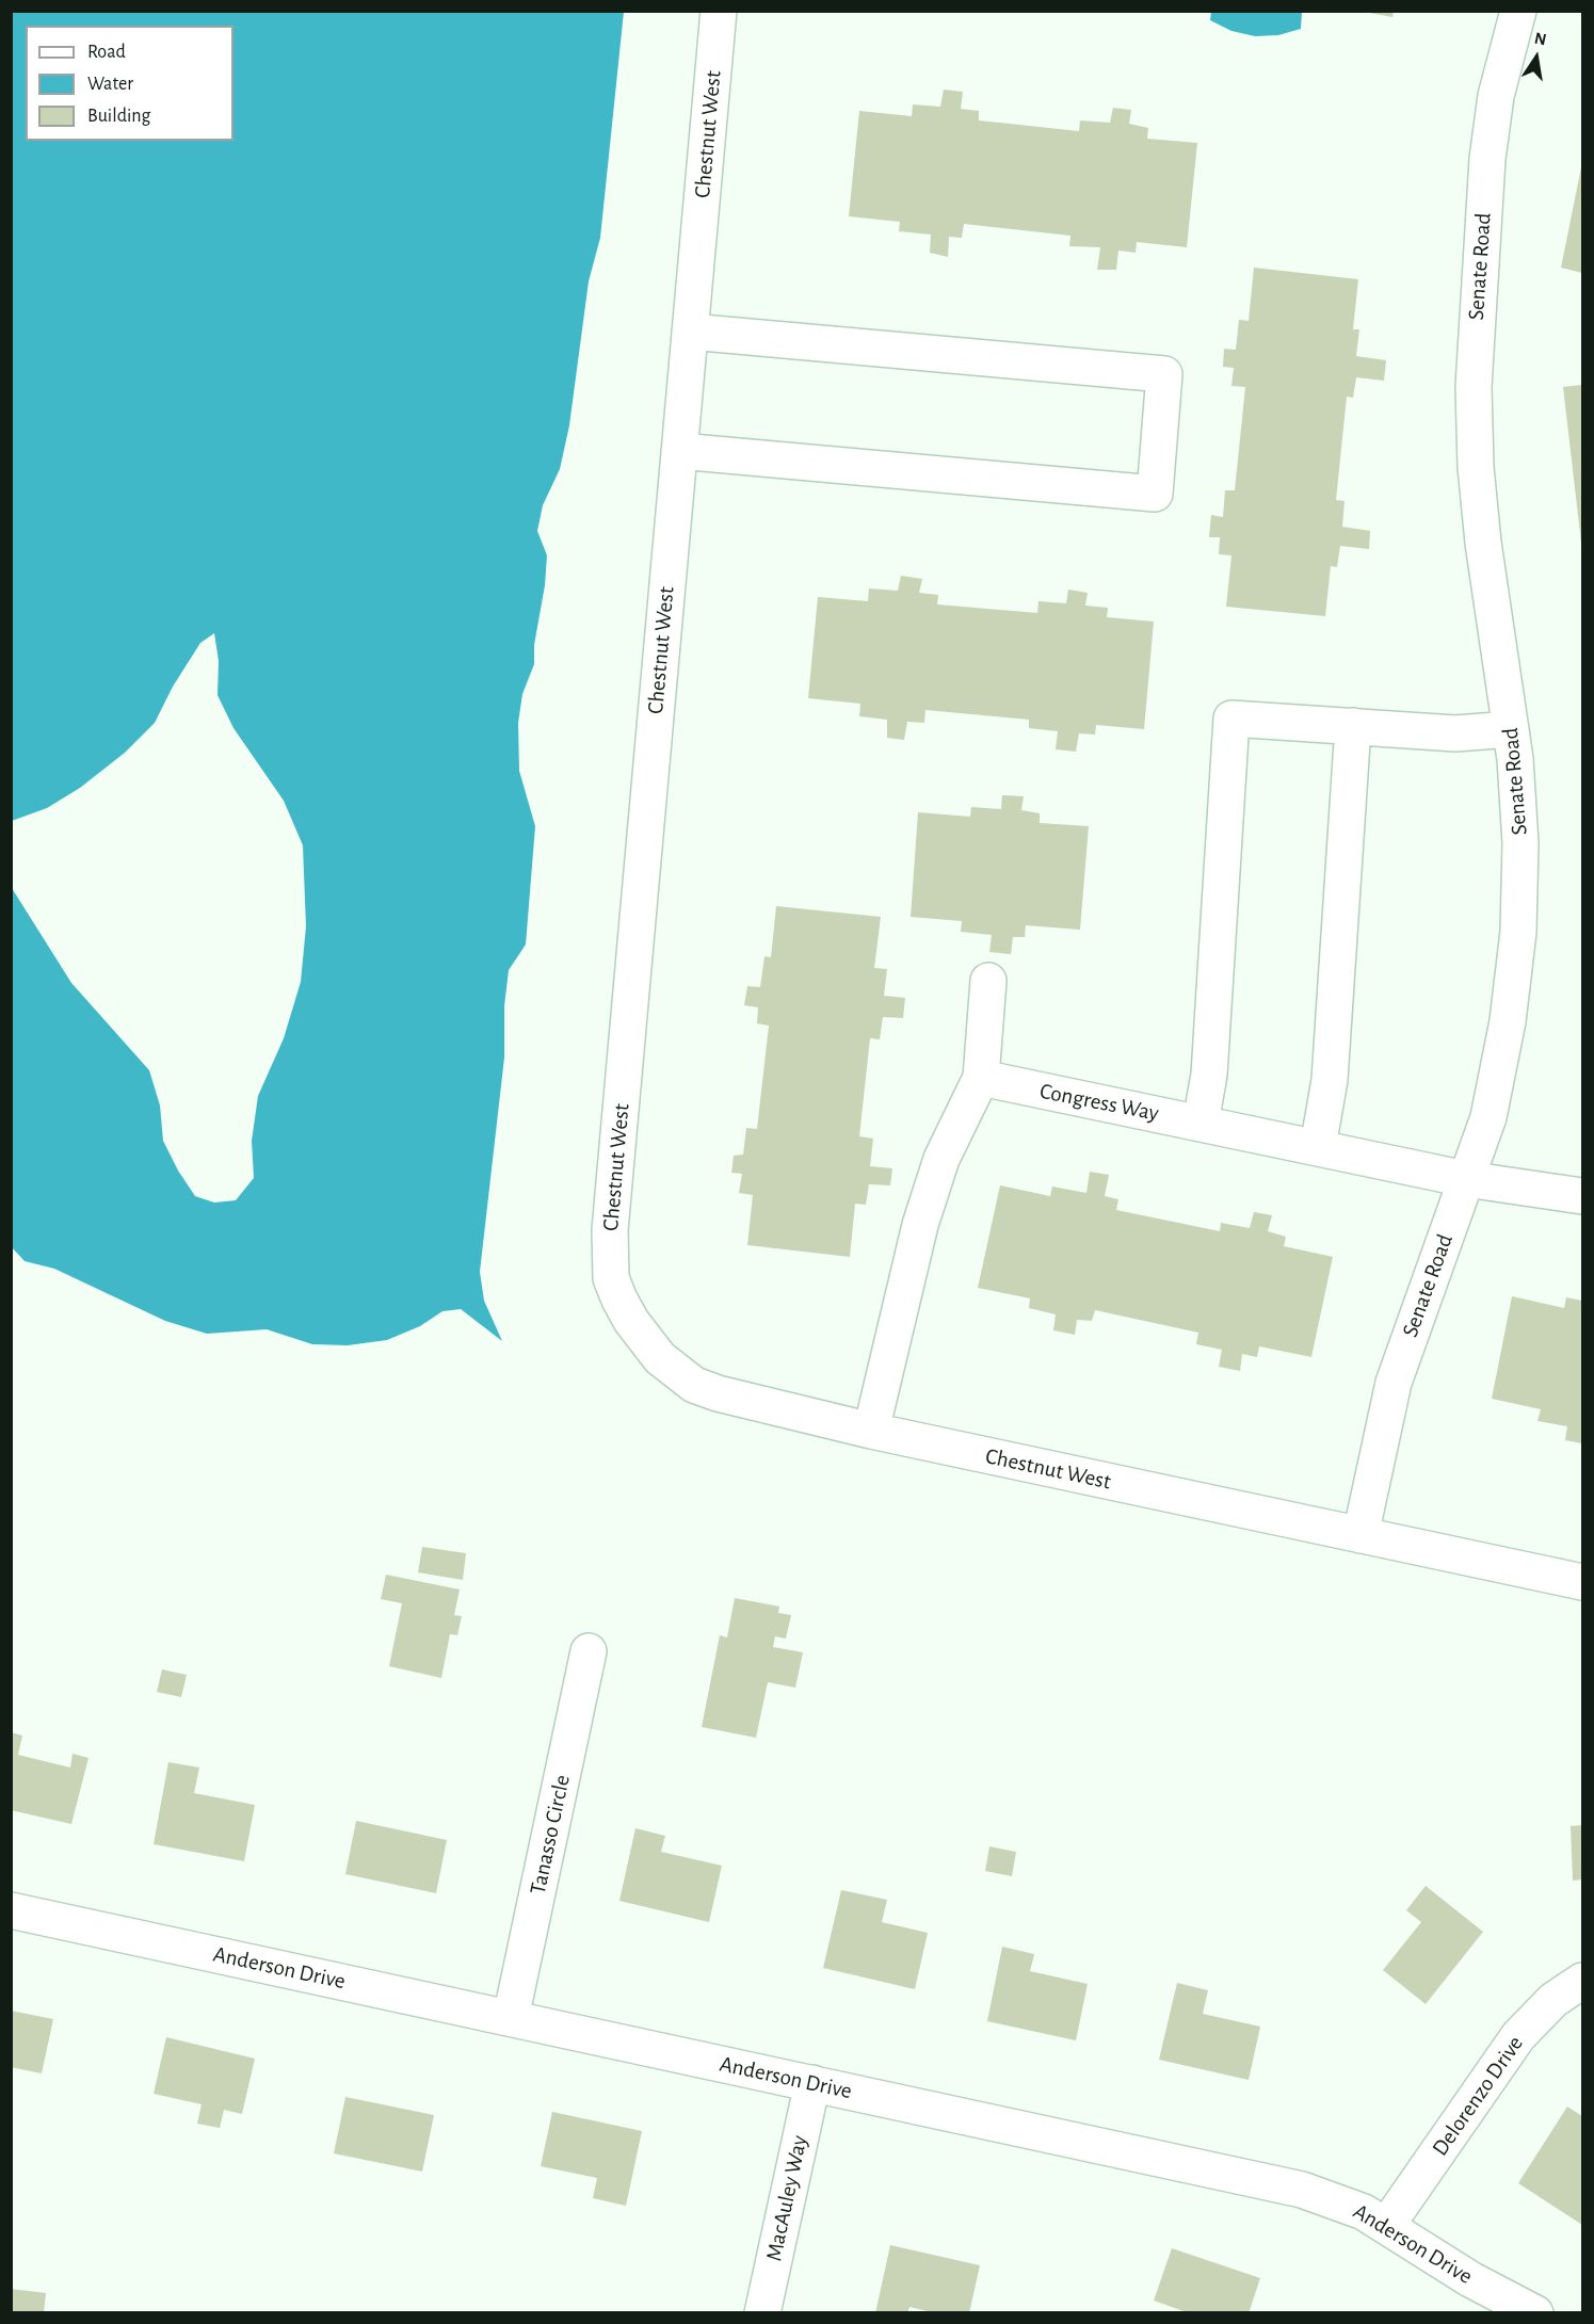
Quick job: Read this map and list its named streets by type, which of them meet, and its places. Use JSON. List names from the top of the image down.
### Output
{
  "streets": {
    "street": [
      "Chestnut West",
      "Senate Road",
      "Congress Way",
      "Tanasso Circle",
      "Anderson Drive",
      "Delorenzo Drive",
      "MacAuley Way"
    ]
  },
  "crossings": [
    ["Chestnut West", "Senate Road"],
    ["Senate Road", "Congress Way"],
    ["Tanasso Circle", "Anderson Drive"],
    ["Anderson Drive", "Delorenzo Drive"],
    ["Anderson Drive", "MacAuley Way"]
  ],
  "legend": ["Road", "Water", "Building"],
  "north": "top"
}
